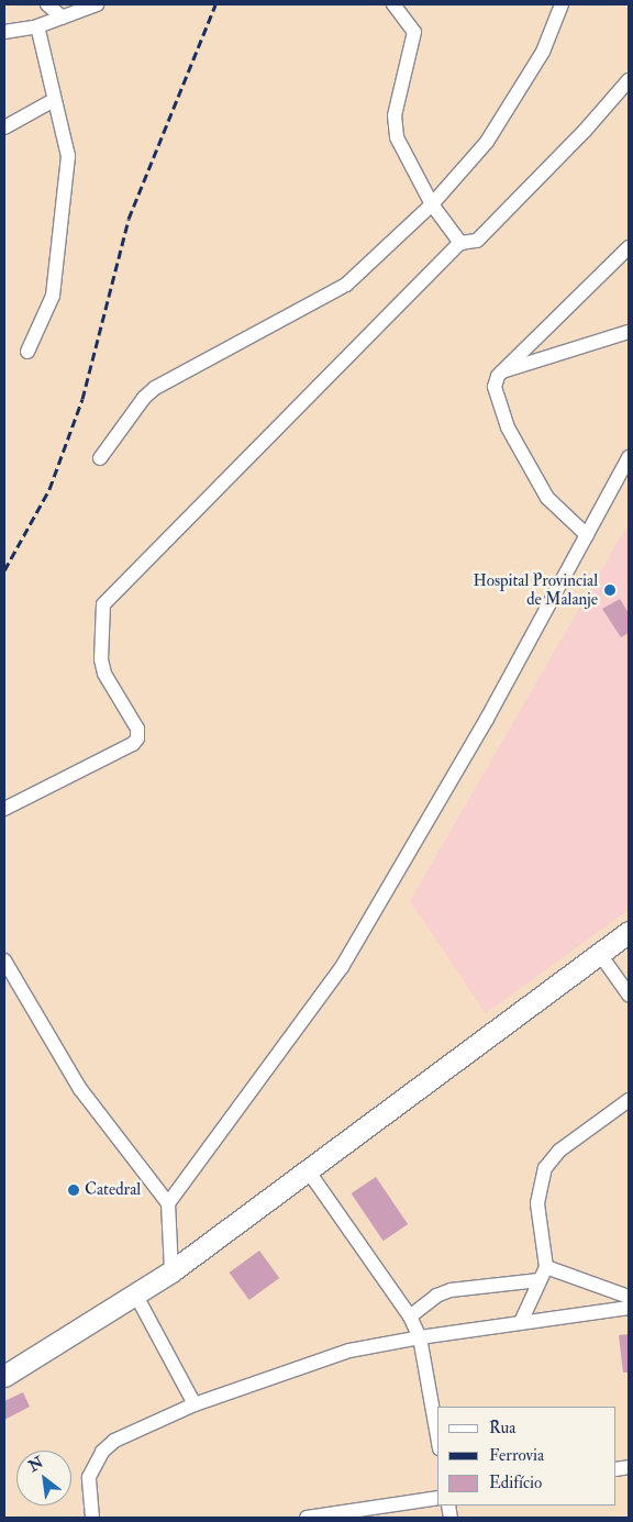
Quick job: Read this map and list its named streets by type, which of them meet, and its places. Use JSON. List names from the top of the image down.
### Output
{
  "places": ["Hospital Provincial de Malanje", "Catedral"],
  "legend": ["Rua", "Ferrovia", "Edifício"],
  "north": "top left"
}
